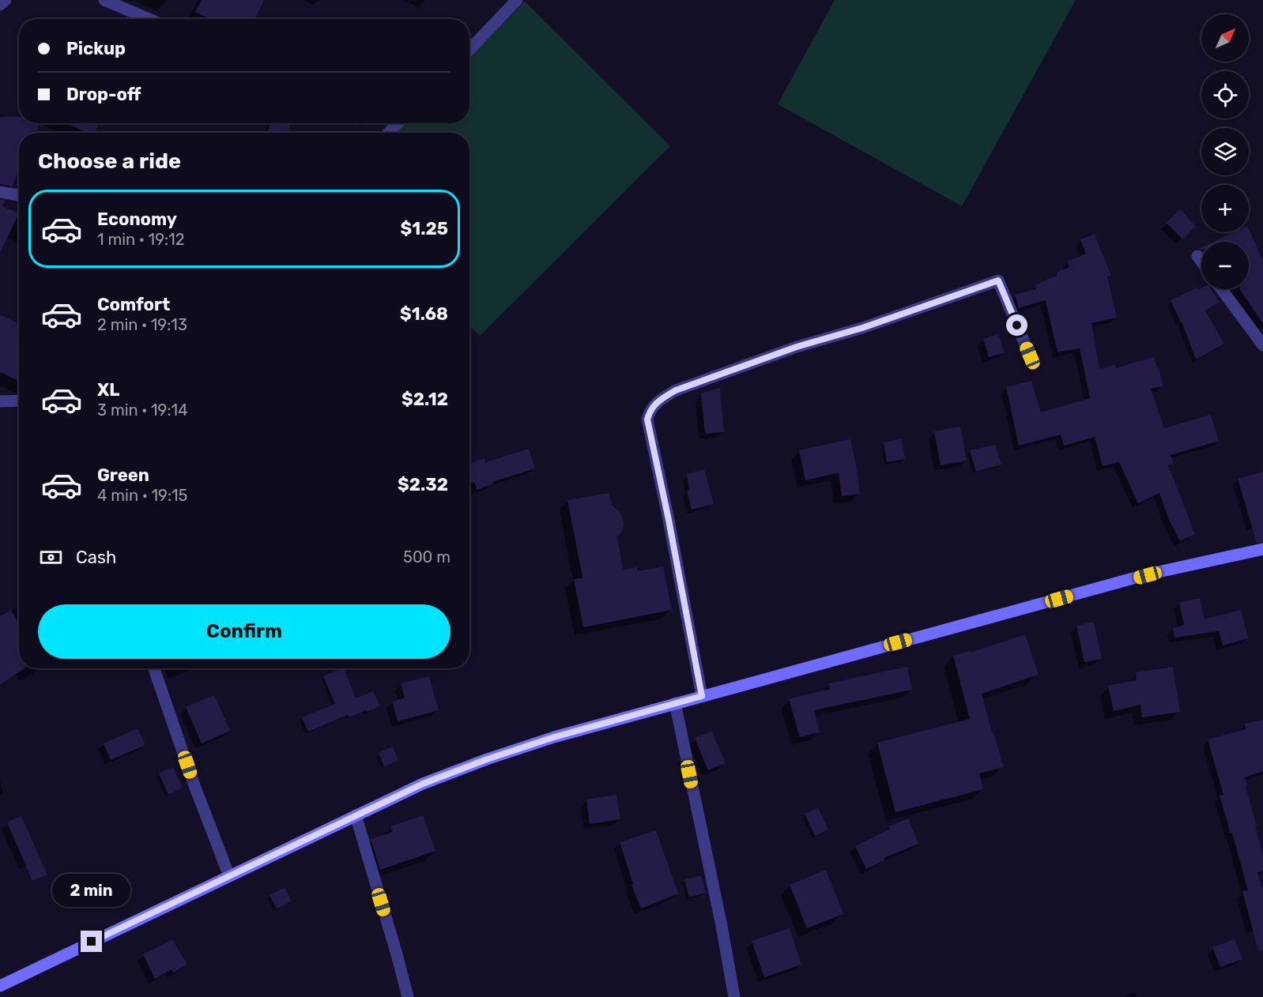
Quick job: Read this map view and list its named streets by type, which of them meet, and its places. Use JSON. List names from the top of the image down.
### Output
{
  "north": "top right",
  "page": {
    "map_buttons": ["+", "−"],
    "banner": ["Pickup", "Drop-off"],
    "heading": "Choose a ride",
    "list": [
      {
        "name": "Economy",
        "note": "1 min · 19:12",
        "value": "$1.25"
      },
      {
        "name": "Comfort",
        "note": "2 min · 19:13",
        "value": "$1.68"
      },
      {
        "name": "XL",
        "note": "3 min · 19:14",
        "value": "$2.12"
      },
      {
        "name": "Green",
        "note": "4 min · 19:15",
        "value": "$2.32"
      }
    ],
    "pay": ["Cash", "500 m"],
    "buttons": "Confirm",
    "bubble": "2 min"
  }
}
